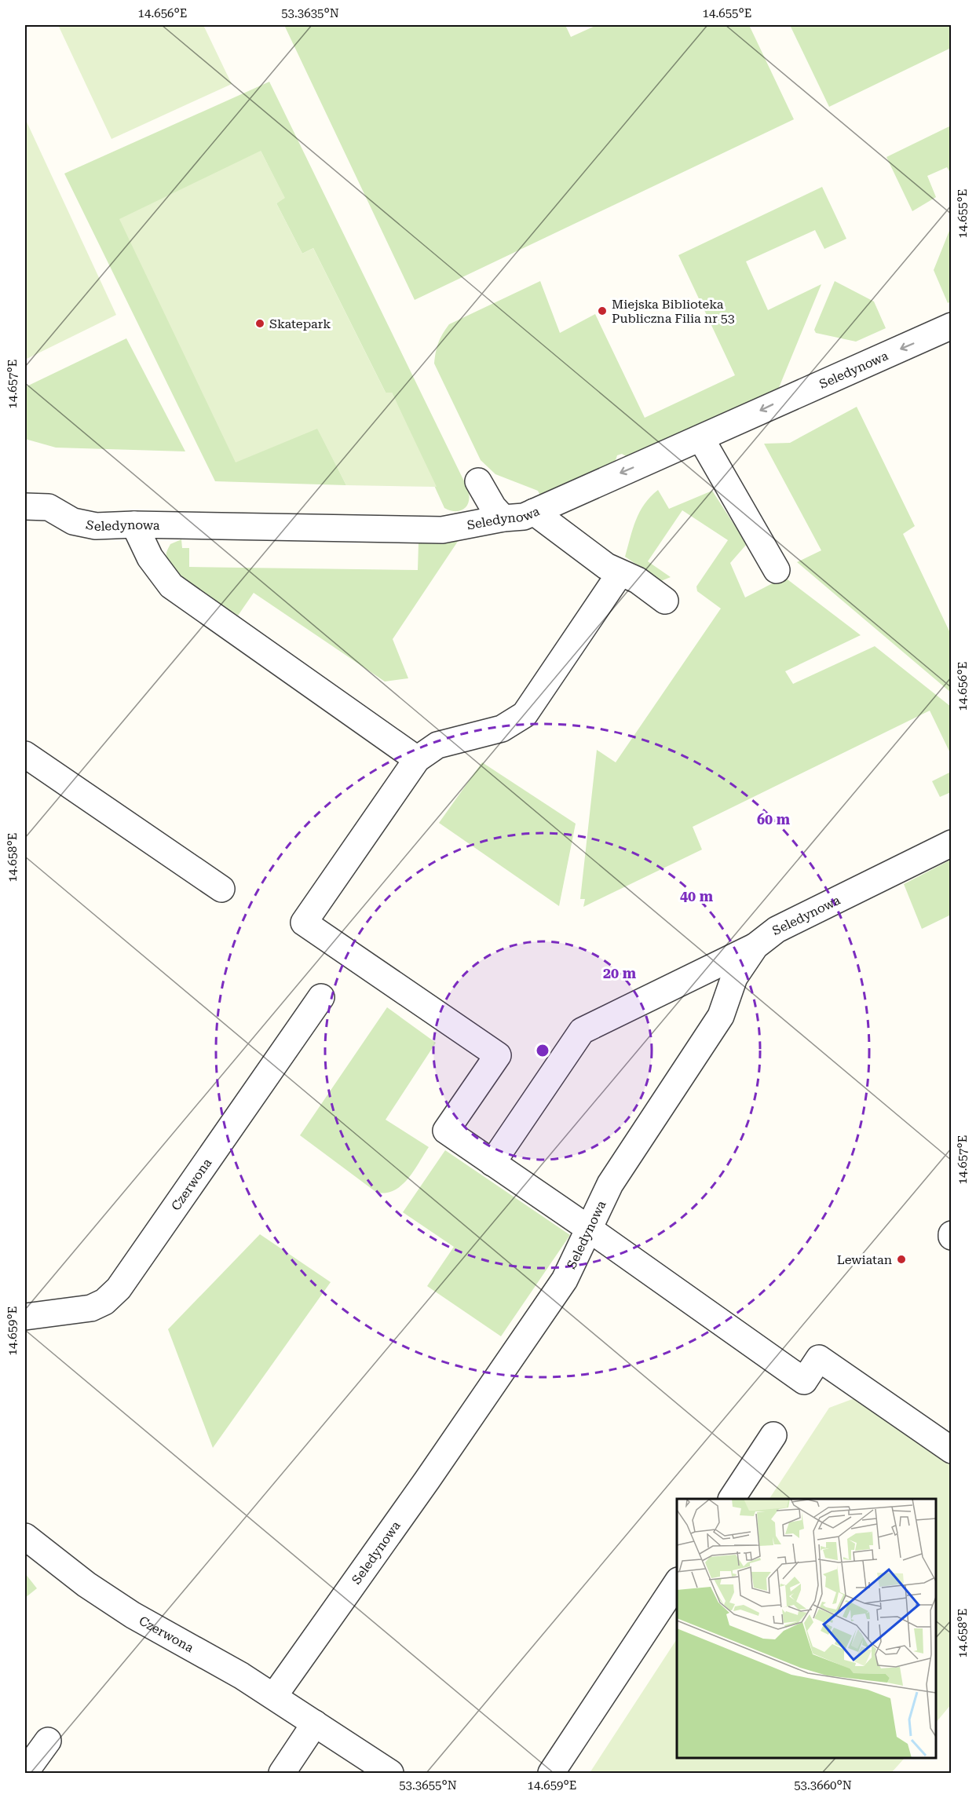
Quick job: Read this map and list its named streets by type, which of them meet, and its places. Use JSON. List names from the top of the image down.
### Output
{
  "streets": {
    "street": ["Seledynowa", "Czerwona"]
  },
  "crossings": [
    ["Seledynowa", "Czerwona"]
  ],
  "places": ["Miejska Biblioteka Publiczna Filia nr 53", "Skatepark", "Lewiatan"],
  "coordinates": [
    "14.656°E",
    "53.3635°N",
    "14.655°E",
    "14.657°E",
    "14.658°E",
    "14.659°E",
    "53.3655°N",
    "53.3660°N"
  ],
  "rings": ["60 m", "40 m", "20 m"]
}
